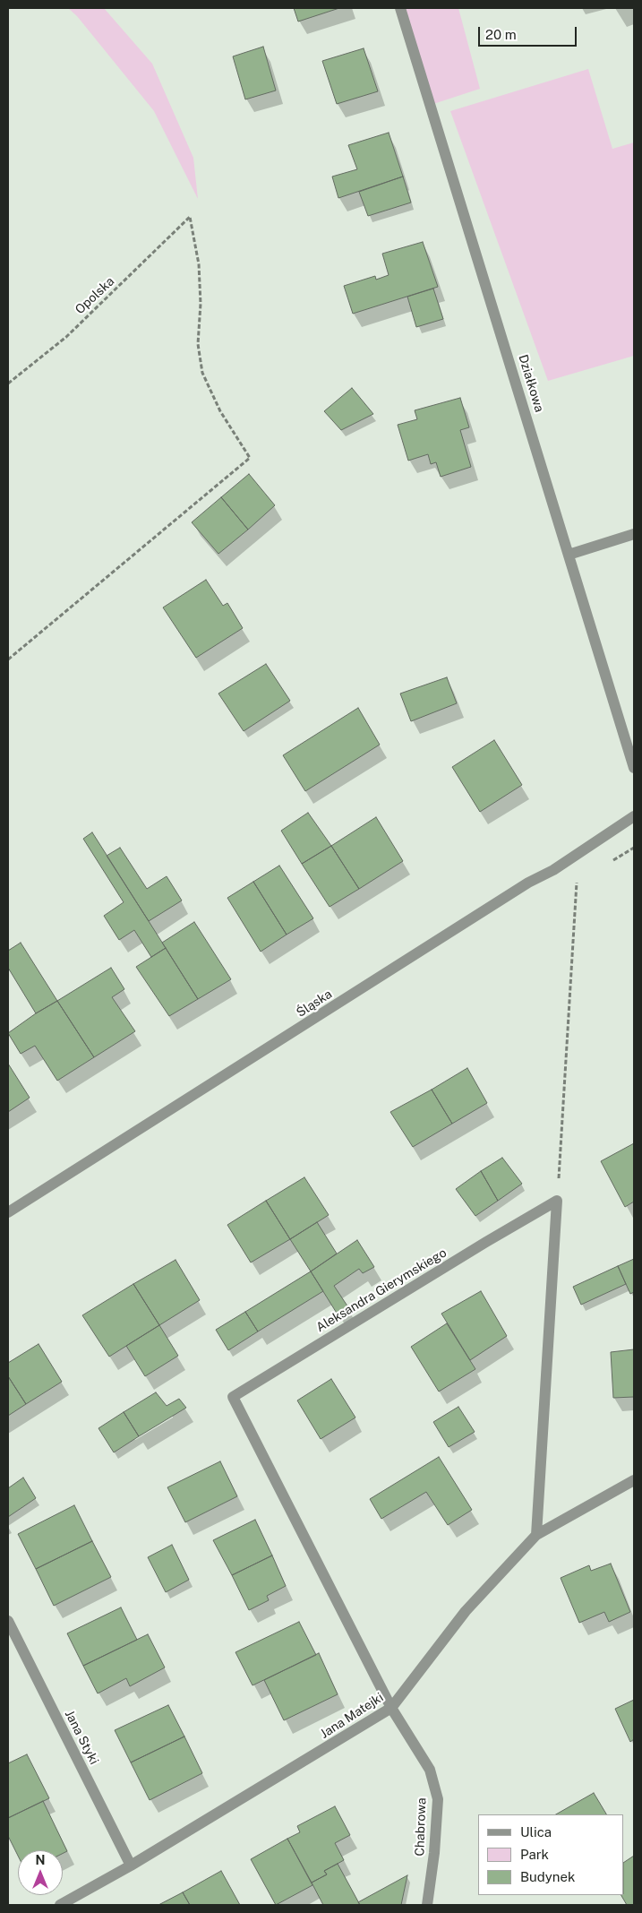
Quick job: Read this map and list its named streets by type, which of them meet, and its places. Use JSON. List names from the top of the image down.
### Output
{
  "streets": {
    "street": [
      "Działkowa",
      "Śląska",
      "Aleksandra Gierymskiego",
      "Jana Matejki",
      "Jana Styki",
      "Chabrowa"
    ],
    "path": ["Opolska"]
  },
  "crossings": [
    ["Aleksandra Gierymskiego", "Jana Matejki"],
    ["Aleksandra Gierymskiego", "Chabrowa"],
    ["Jana Matejki", "Jana Styki"],
    ["Jana Matejki", "Chabrowa"]
  ],
  "legend": ["Ulica", "Park", "Budynek"],
  "scale_bar": "20 m",
  "north": "top"
}
